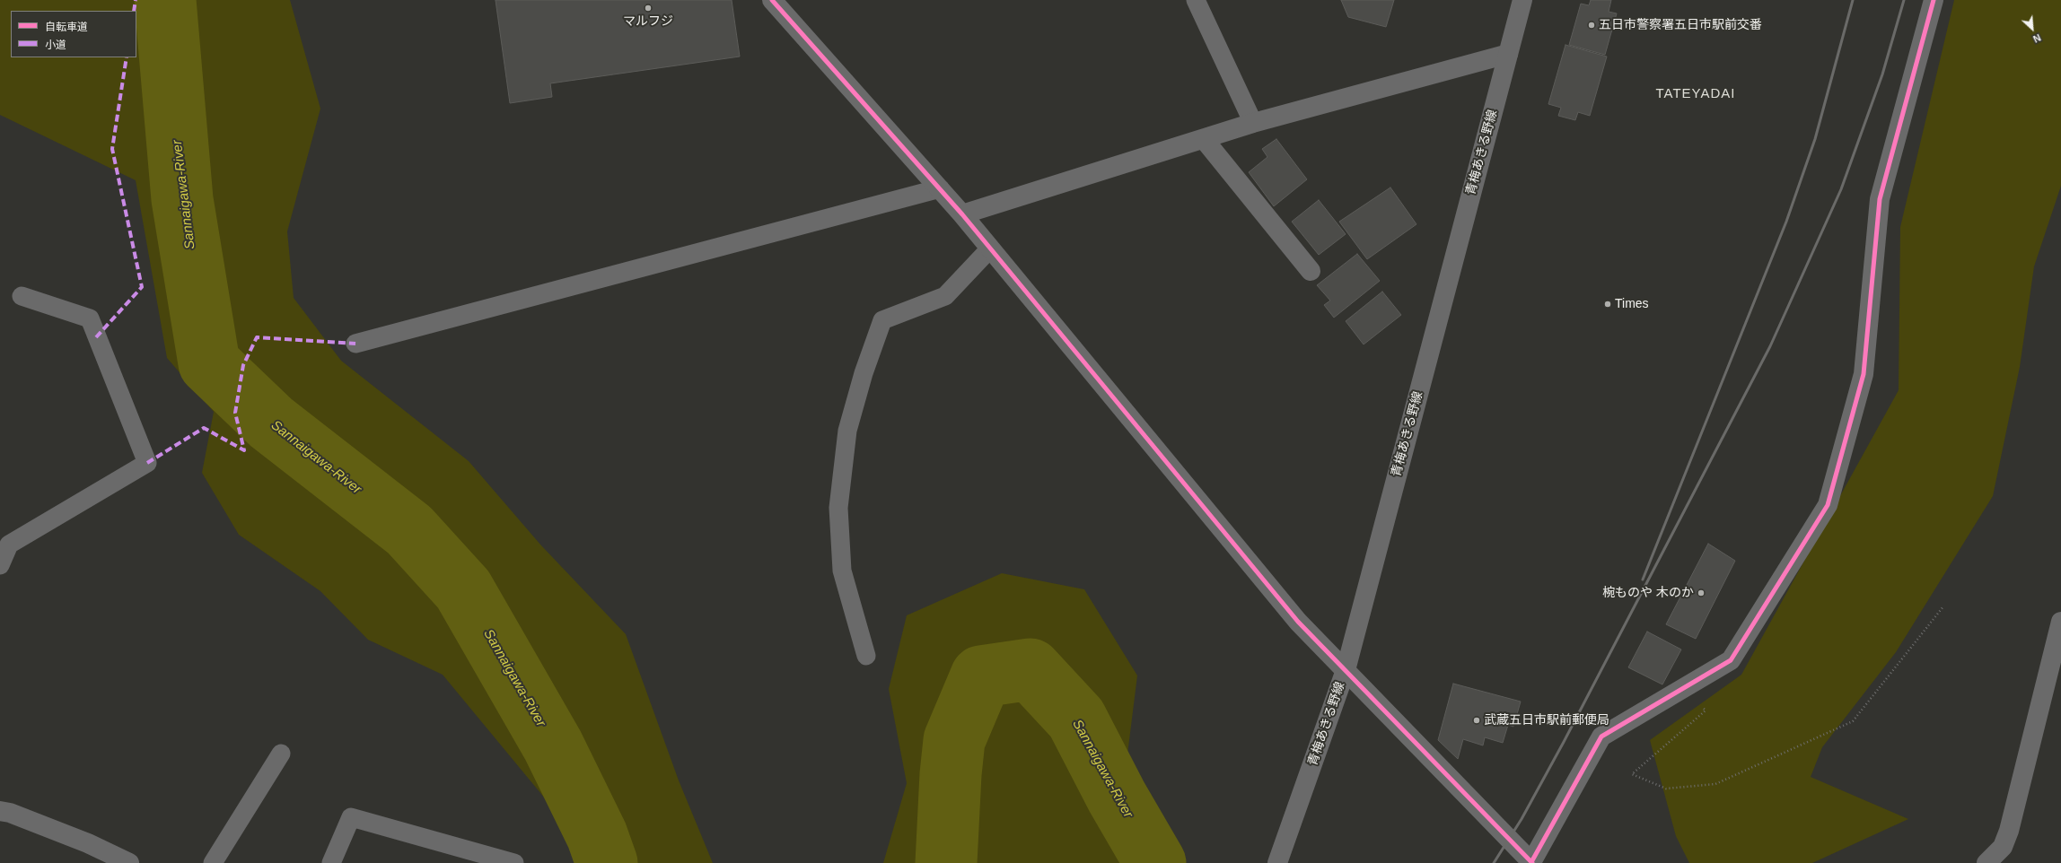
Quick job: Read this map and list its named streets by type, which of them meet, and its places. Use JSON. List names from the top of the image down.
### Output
{
  "streets": {
    "street": ["青梅あきる野線"]
  },
  "districts": ["TATEYADAI"],
  "water": ["Sannaigawa-River"],
  "places": [
    "マルフジ",
    "五日市警察署五日市駅前交番",
    "Times",
    "椀ものや 木のか",
    "武蔵五日市駅前郵便局"
  ],
  "legend": ["自転車道", "小道"],
  "north": "bottom right"
}
